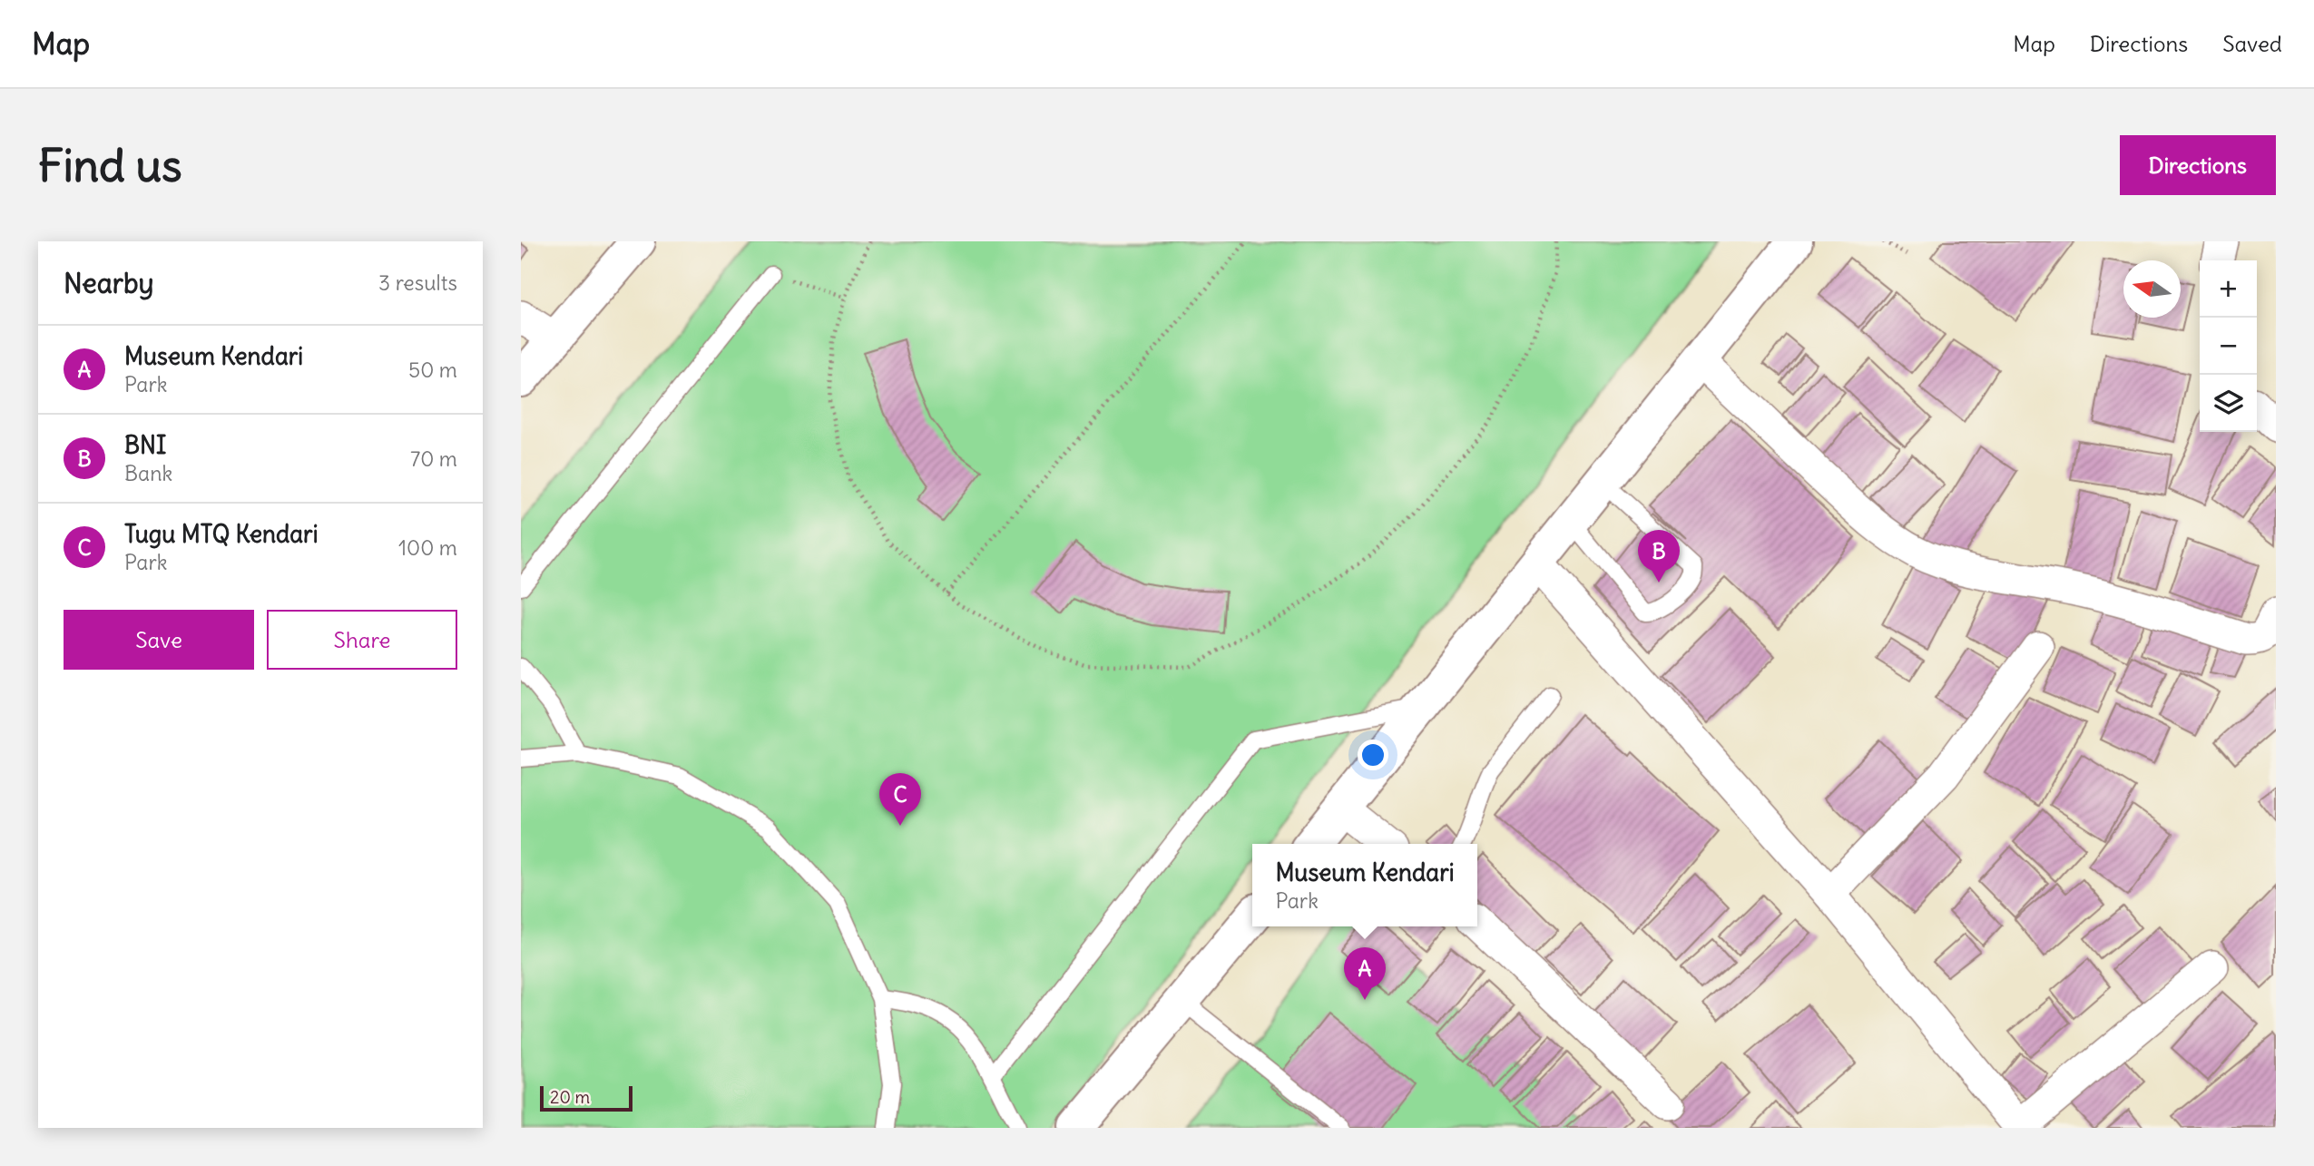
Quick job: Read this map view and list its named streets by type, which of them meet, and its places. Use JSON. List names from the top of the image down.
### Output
{
  "scale_bar": "20 m",
  "north": "left",
  "page": {
    "header": "Map",
    "nav": ["Map", "Directions", "Saved"],
    "buttons": [
      "Directions",
      ["Save", "Share"]
    ],
    "title": "Find us",
    "heading": ["Nearby", "3 results"],
    "map_buttons": ["+", "−"],
    "list": [
      {
        "mark": "A",
        "name": "Museum Kendari",
        "note": "Park",
        "value": "50 m"
      },
      {
        "mark": "B",
        "name": "BNI",
        "note": "Bank",
        "value": "70 m"
      },
      {
        "mark": "C",
        "name": "Tugu MTQ Kendari",
        "note": "Park",
        "value": "100 m"
      }
    ],
    "pins": ["B", "C", "A"],
    "popup": ["Museum Kendari", "Park"],
    "scale": "20 m"
  }
}
